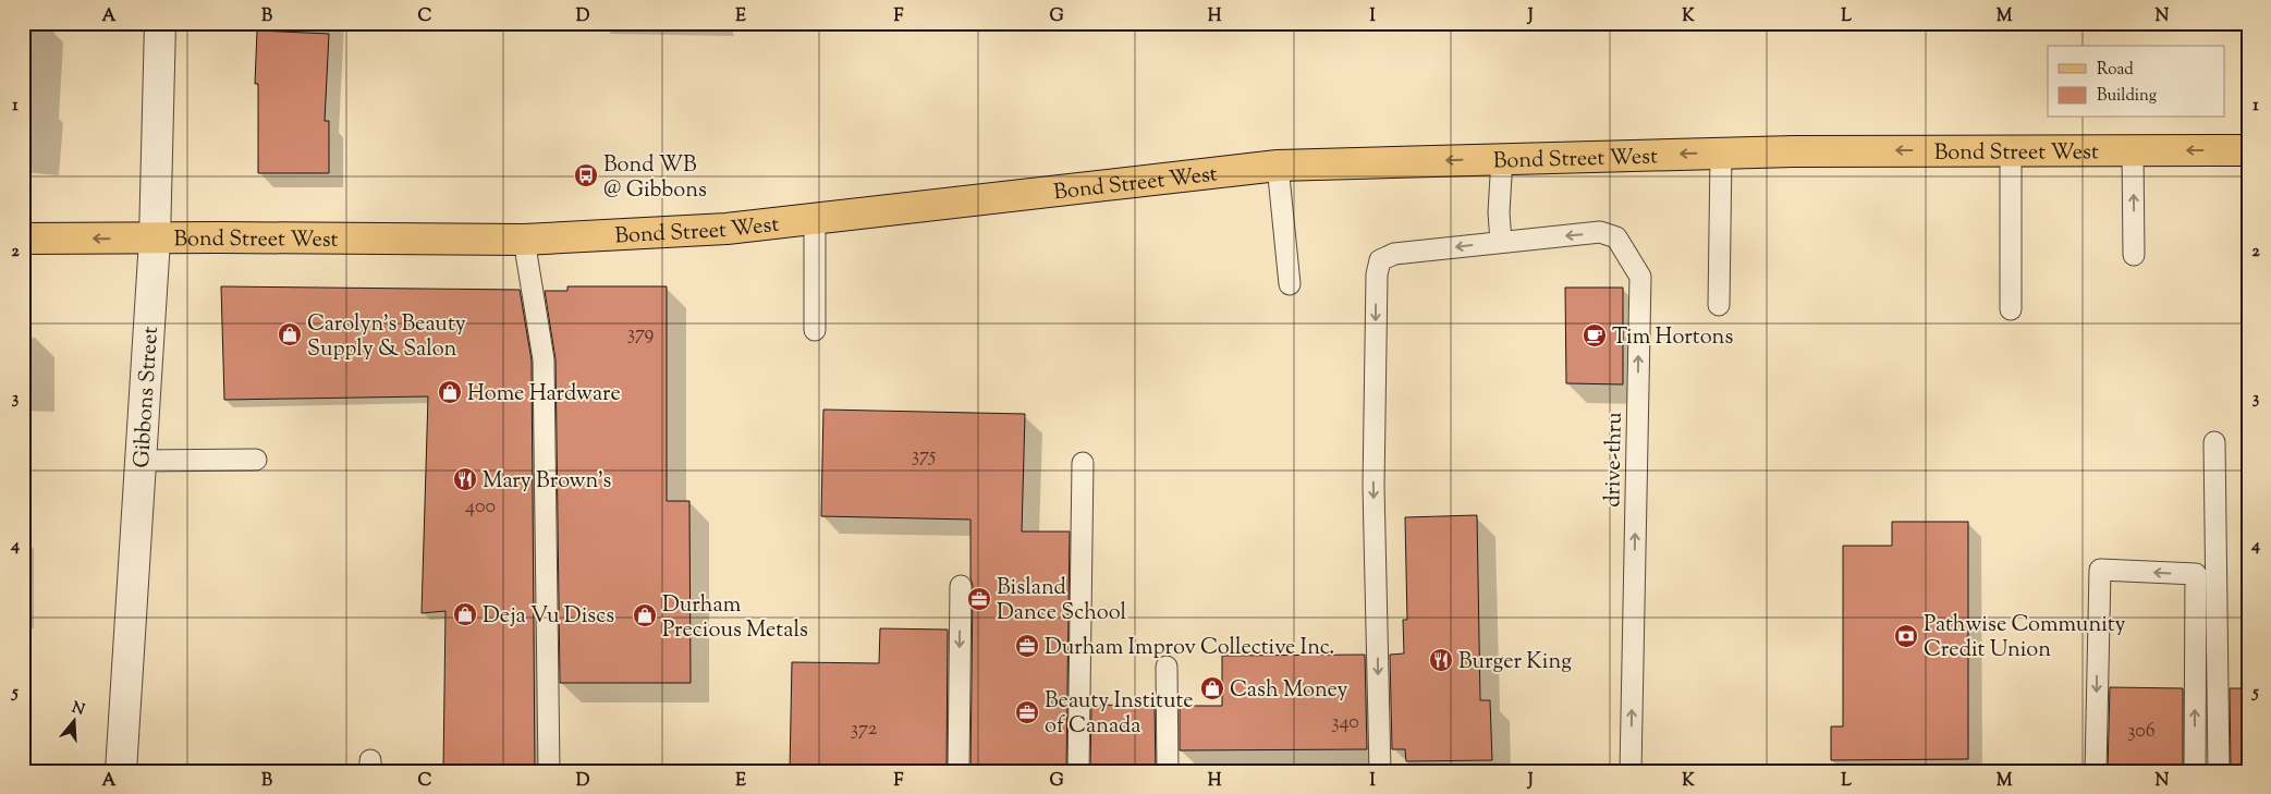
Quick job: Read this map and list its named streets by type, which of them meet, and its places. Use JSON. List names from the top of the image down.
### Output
{
  "streets": {
    "main road": ["Bond Street West"],
    "street": ["Gibbons Street"],
    "lane": ["drive-thru"]
  },
  "crossings": [
    ["Bond Street West", "Gibbons Street"]
  ],
  "one_way": ["Bond Street West"],
  "places": {
    "bus stop": ["Bond WB @ Gibbons"],
    "shop": [
      "Carolyn’s Beauty Supply & Salon",
      "Home Hardware",
      "Deja Vu Discs",
      "Durham Precious Metals",
      "Cash Money"
    ],
    "cafe": ["Tim Hortons"],
    "restaurant": ["Mary Brown's", "Burger King"],
    "office": ["Bisland Dance School", "Durham Improv Collective Inc.", "Beauty Institute of Canada"],
    "bank": ["Pathwise Community Credit Union"]
  },
  "house_numbers": [
    "379",
    "375",
    "400",
    "340",
    "372",
    "306"
  ],
  "legend": ["Road", "Building"],
  "north": "top",
  "grid": {
    "columns": [
      "A",
      "B",
      "C",
      "D",
      "E",
      "F",
      "G",
      "H",
      "I",
      "J",
      "K",
      "L",
      "M",
      "N"
    ],
    "rows": [
      "1",
      "2",
      "3",
      "4",
      "5"
    ]
  }
}
